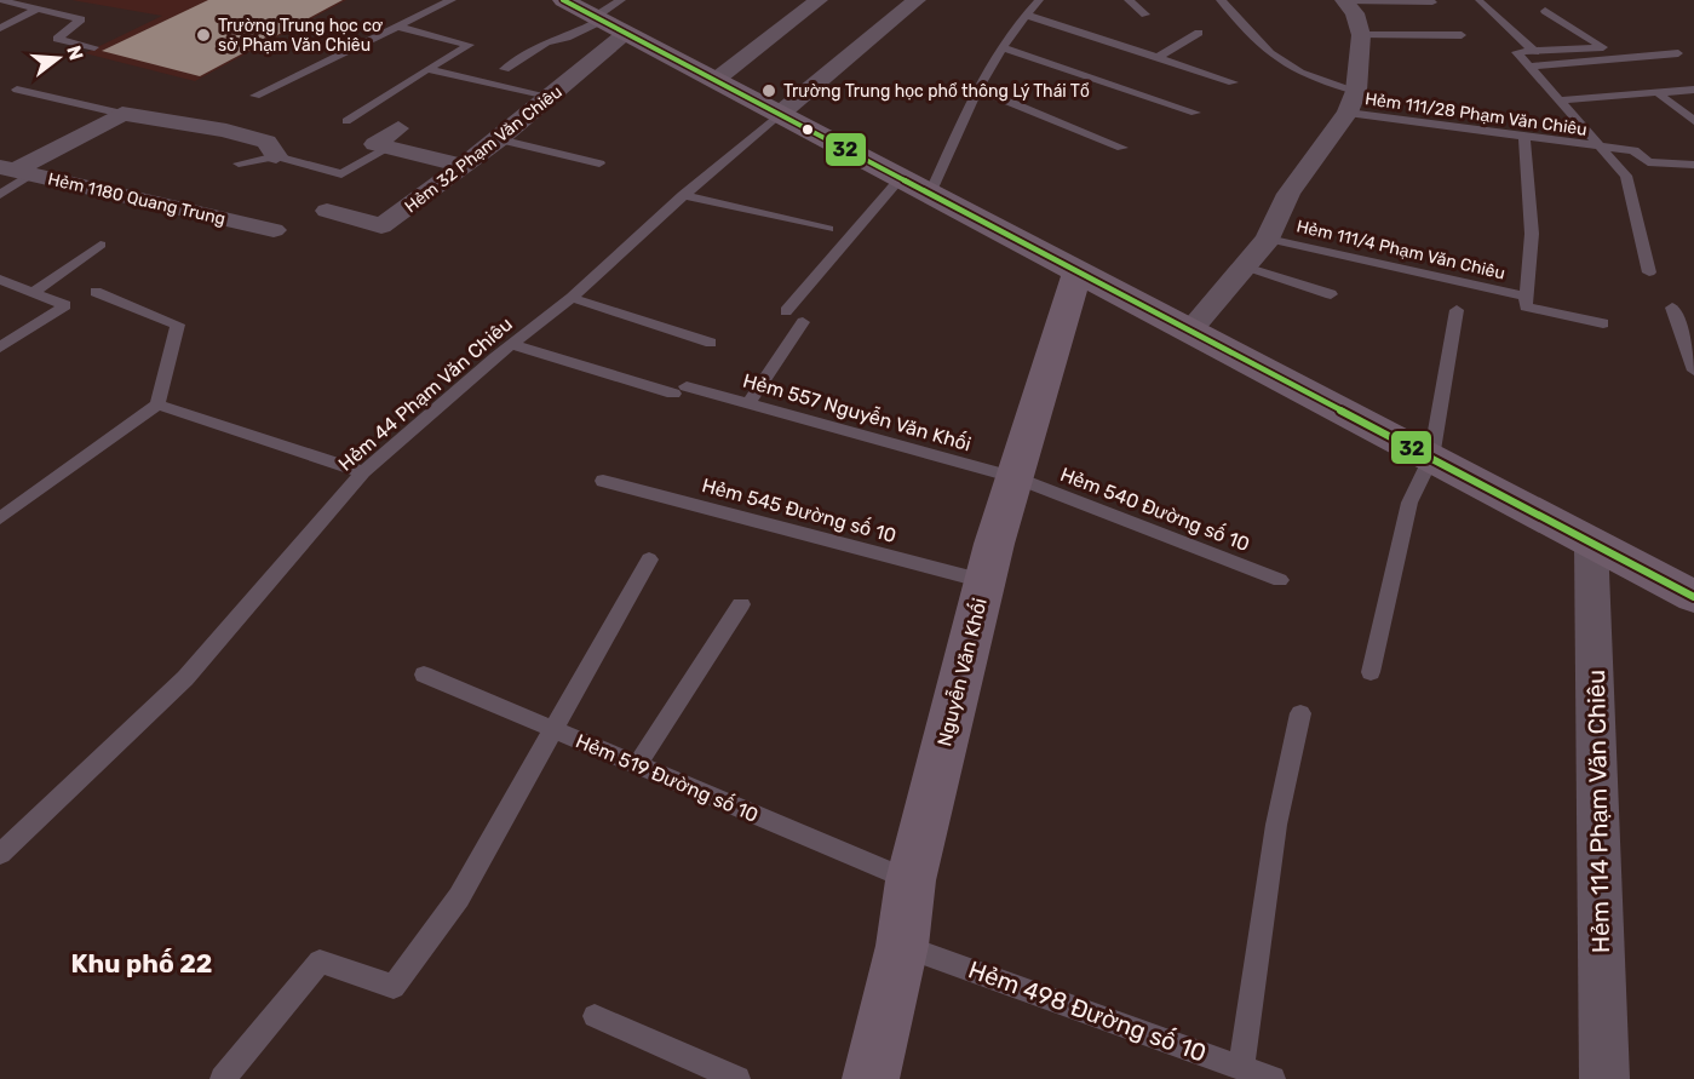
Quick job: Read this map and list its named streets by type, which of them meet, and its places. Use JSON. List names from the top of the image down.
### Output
{
  "streets": {
    "main road": ["Nguyễn Văn Khối"],
    "street": ["Hẻm 32 Phạm Văn Chiêu", "Hẻm 1180 Quang Trung", "Hẻm 114 Phạm Văn Chiêu"],
    "lane": [
      "Hẻm 111/28 Phạm Văn Chiêu",
      "Hẻm 111/4 Phạm Văn Chiêu",
      "Hẻm 44 Phạm Văn Chiêu",
      "Hẻm 557 Nguyễn Văn Khối",
      "Hẻm 540 Đường số 10",
      "Hẻm 545 Đường số 10",
      "Hẻm 519 Đường số 10",
      "Hẻm 498 Đường số 10"
    ]
  },
  "crossings": [
    ["Hẻm 111/28 Phạm Văn Chiêu", "Hẻm 111/4 Phạm Văn Chiêu"],
    ["Hẻm 44 Phạm Văn Chiêu", "Hẻm 557 Nguyễn Văn Khối"],
    ["Hẻm 557 Nguyễn Văn Khối", "Hẻm 540 Đường số 10"],
    ["Hẻm 557 Nguyễn Văn Khối", "Nguyễn Văn Khối"],
    ["Hẻm 540 Đường số 10", "Nguyễn Văn Khối"],
    ["Hẻm 545 Đường số 10", "Nguyễn Văn Khối"],
    ["Nguyễn Văn Khối", "Hẻm 519 Đường số 10"],
    ["Nguyễn Văn Khối", "Hẻm 498 Đường số 10"]
  ],
  "districts": ["Khu phố 22"],
  "places": ["Trường Trung học cơ sở Phạm Văn Chiêu", "Trường Trung học phổ thông Lý Thái Tổ"],
  "lines": ["transit line 32"],
  "north": "right"
}
